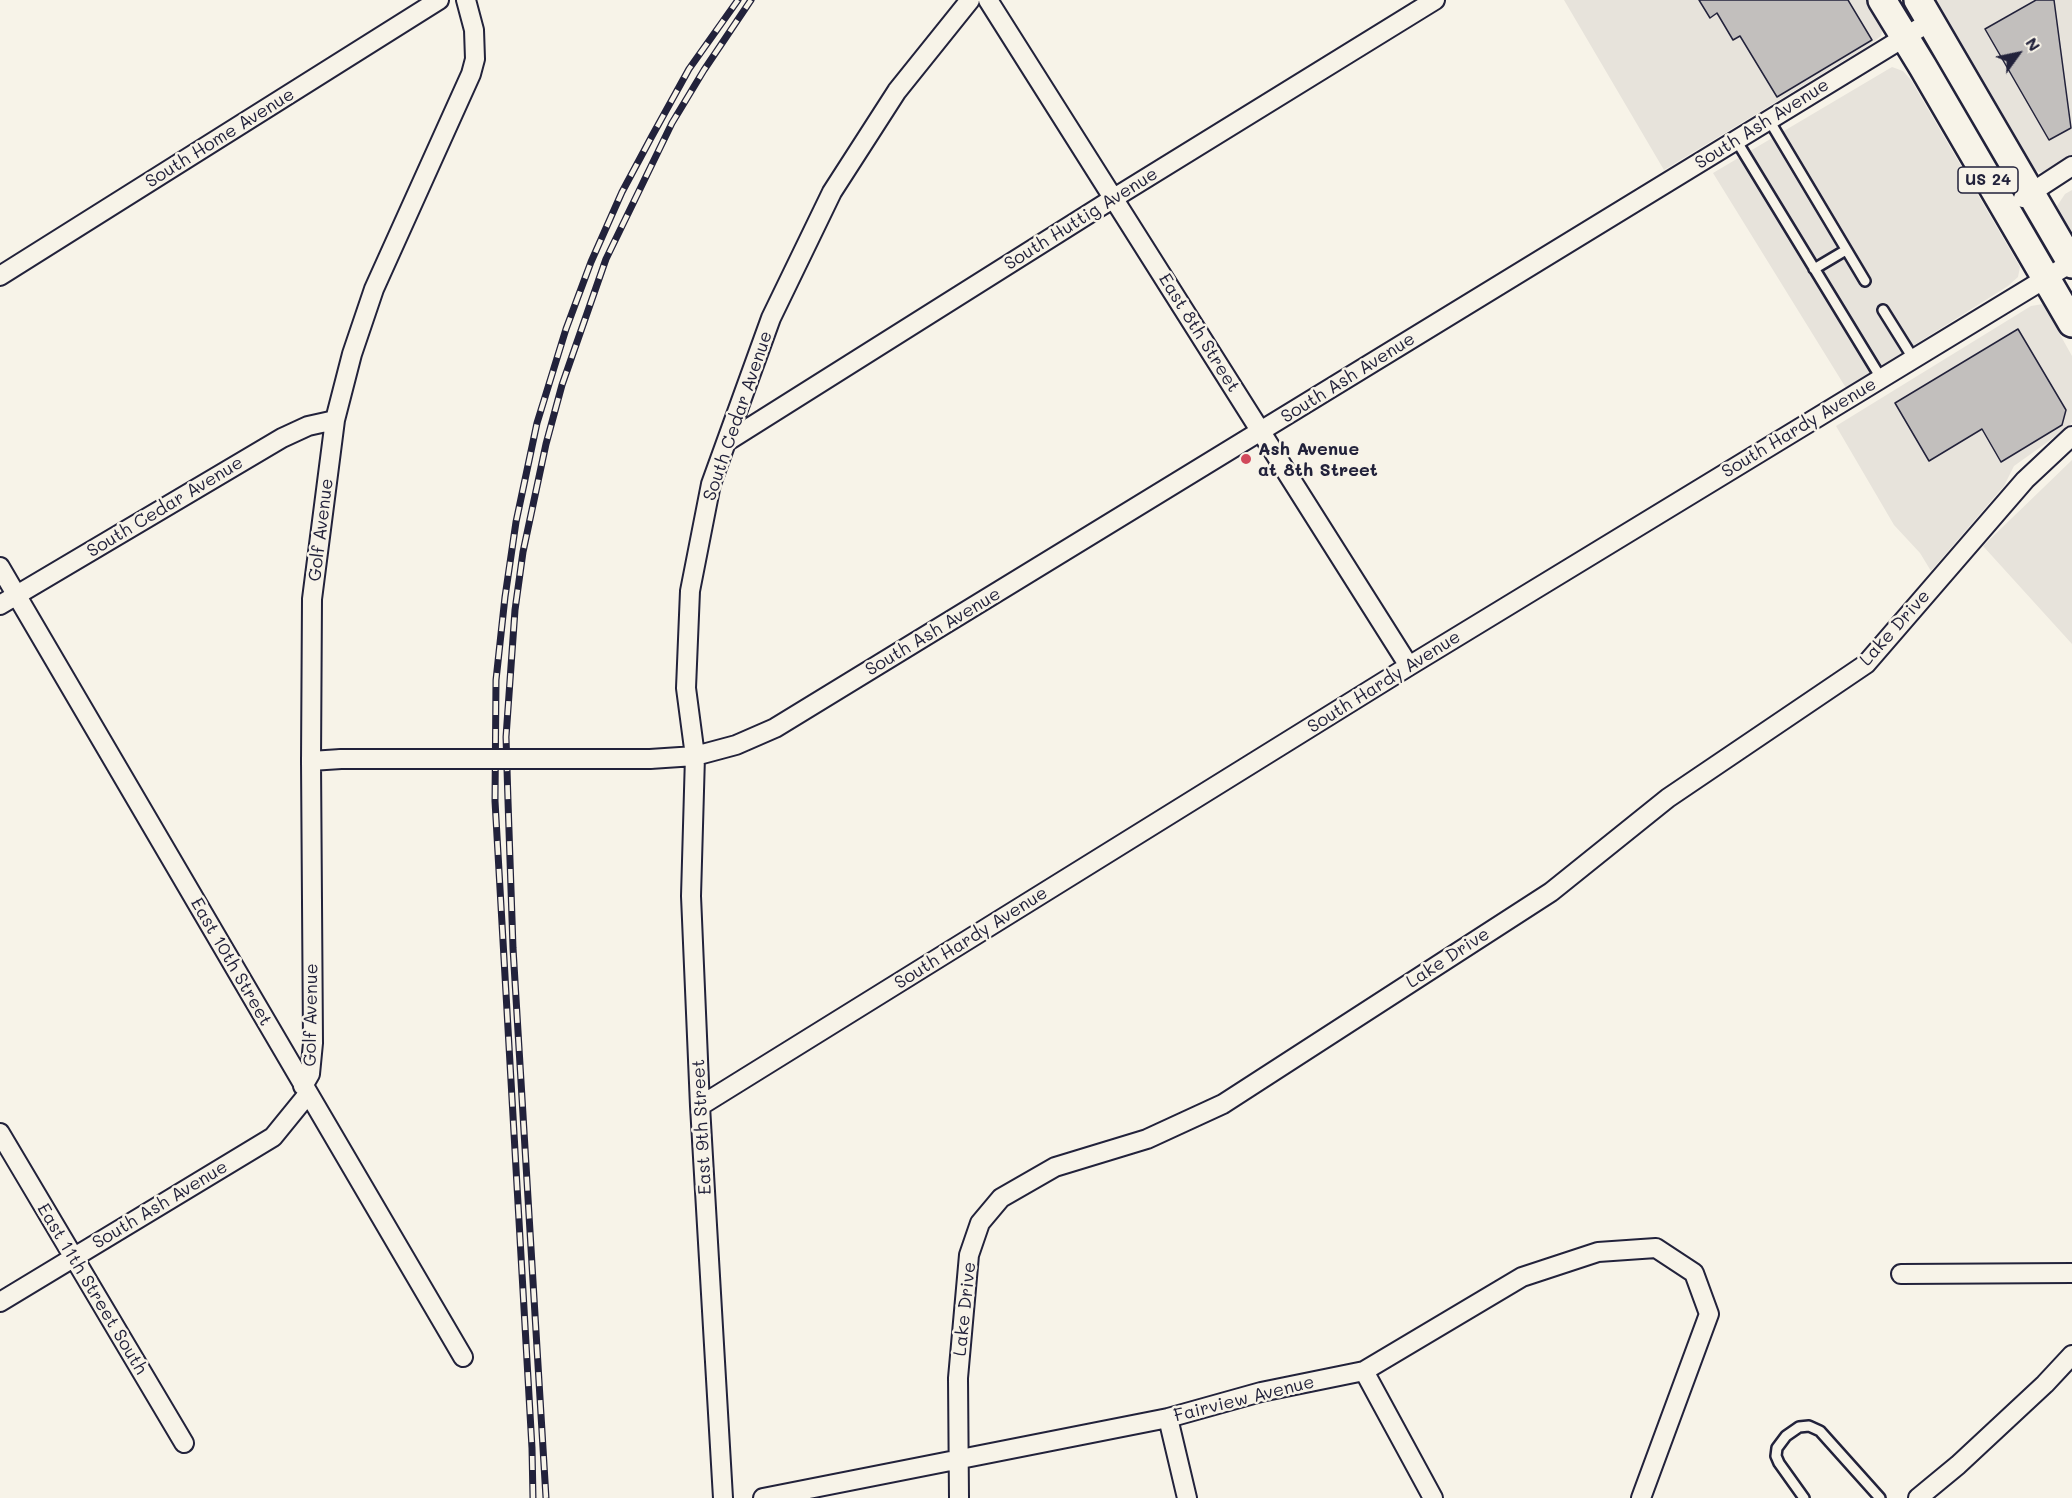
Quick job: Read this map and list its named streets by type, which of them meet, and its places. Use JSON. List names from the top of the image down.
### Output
{
  "streets": {
    "main road": ["US 24"],
    "street": [
      "South Ash Avenue",
      "South Home Avenue",
      "South Huttig Avenue",
      "East 8th Street",
      "South Cedar Avenue",
      "South Hardy Avenue",
      "Golf Avenue",
      "Lake Drive",
      "East 10th Street",
      "East 9th Street",
      "East 11th Street South",
      "Fairview Avenue"
    ]
  },
  "crossings": [
    ["South Ash Avenue", "US 24"],
    ["South Ash Avenue", "East 8th Street"],
    ["South Ash Avenue", "South Cedar Avenue"],
    ["South Ash Avenue", "Golf Avenue"],
    ["South Ash Avenue", "East 10th Street"],
    ["South Ash Avenue", "East 9th Street"],
    ["South Ash Avenue", "East 11th Street South"],
    ["US 24", "South Hardy Avenue"],
    ["South Huttig Avenue", "East 8th Street"],
    ["South Huttig Avenue", "South Cedar Avenue"],
    ["East 8th Street", "South Hardy Avenue"],
    ["South Cedar Avenue", "Golf Avenue"],
    ["South Cedar Avenue", "East 10th Street"],
    ["South Cedar Avenue", "East 9th Street"],
    ["South Hardy Avenue", "East 9th Street"],
    ["Golf Avenue", "East 10th Street"],
    ["Lake Drive", "Fairview Avenue"]
  ],
  "places": ["Ash Avenue at 8th Street"],
  "north": "top right"
}
